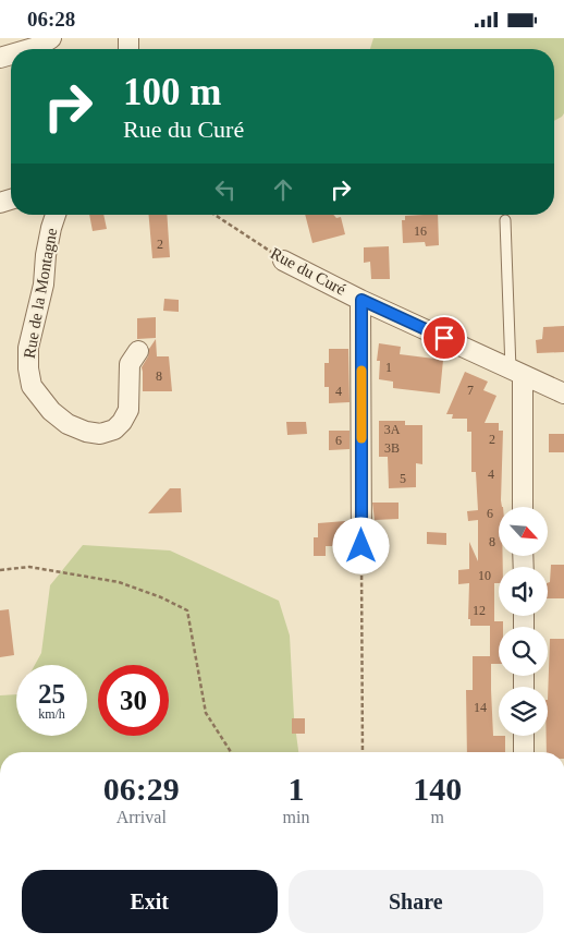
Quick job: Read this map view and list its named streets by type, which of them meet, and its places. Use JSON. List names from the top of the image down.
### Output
{
  "streets": {
    "street": ["Rue du Curé", "Rue de la Montagne"]
  },
  "house_numbers": [
    "16",
    "2",
    "1",
    "8",
    "7",
    "4",
    "3A",
    "2",
    "6",
    "3B",
    "4",
    "5",
    "6",
    "8",
    "10",
    "12",
    "14"
  ],
  "north": "bottom right",
  "page": {
    "status": "06:28",
    "turn": ["100 m", "Rue du Curé"],
    "speed": "25 km/h",
    "limit": "30",
    "eta": [
      "06:29",
      "Arrival",
      "1",
      "min",
      "140",
      "m"
    ],
    "buttons": ["Exit", "Share"]
  }
}
